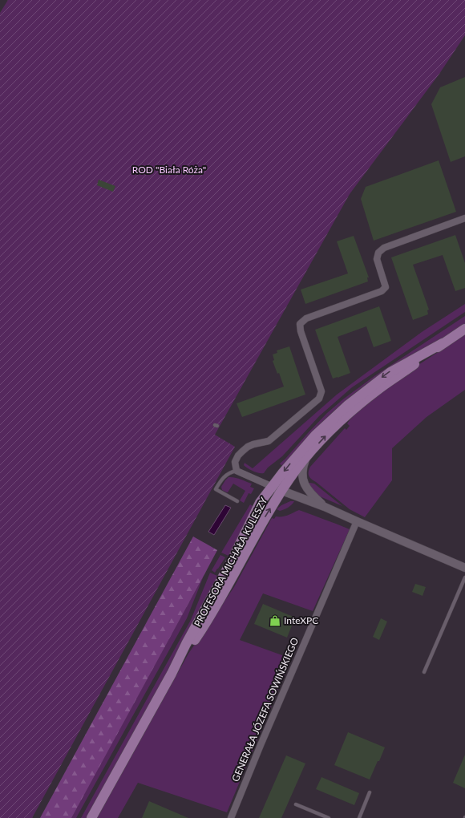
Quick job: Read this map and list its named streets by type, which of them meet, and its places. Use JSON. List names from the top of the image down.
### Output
{
  "streets": {
    "main road": ["PROFESORA MICHAŁA KULESZY"],
    "street": ["GENERAŁA JÓZEFA SOWIŃSKIEGO"]
  },
  "parks": ["ROD \"Biała Róża\""],
  "places": {
    "shop": ["InteXPC"]
  }
}
